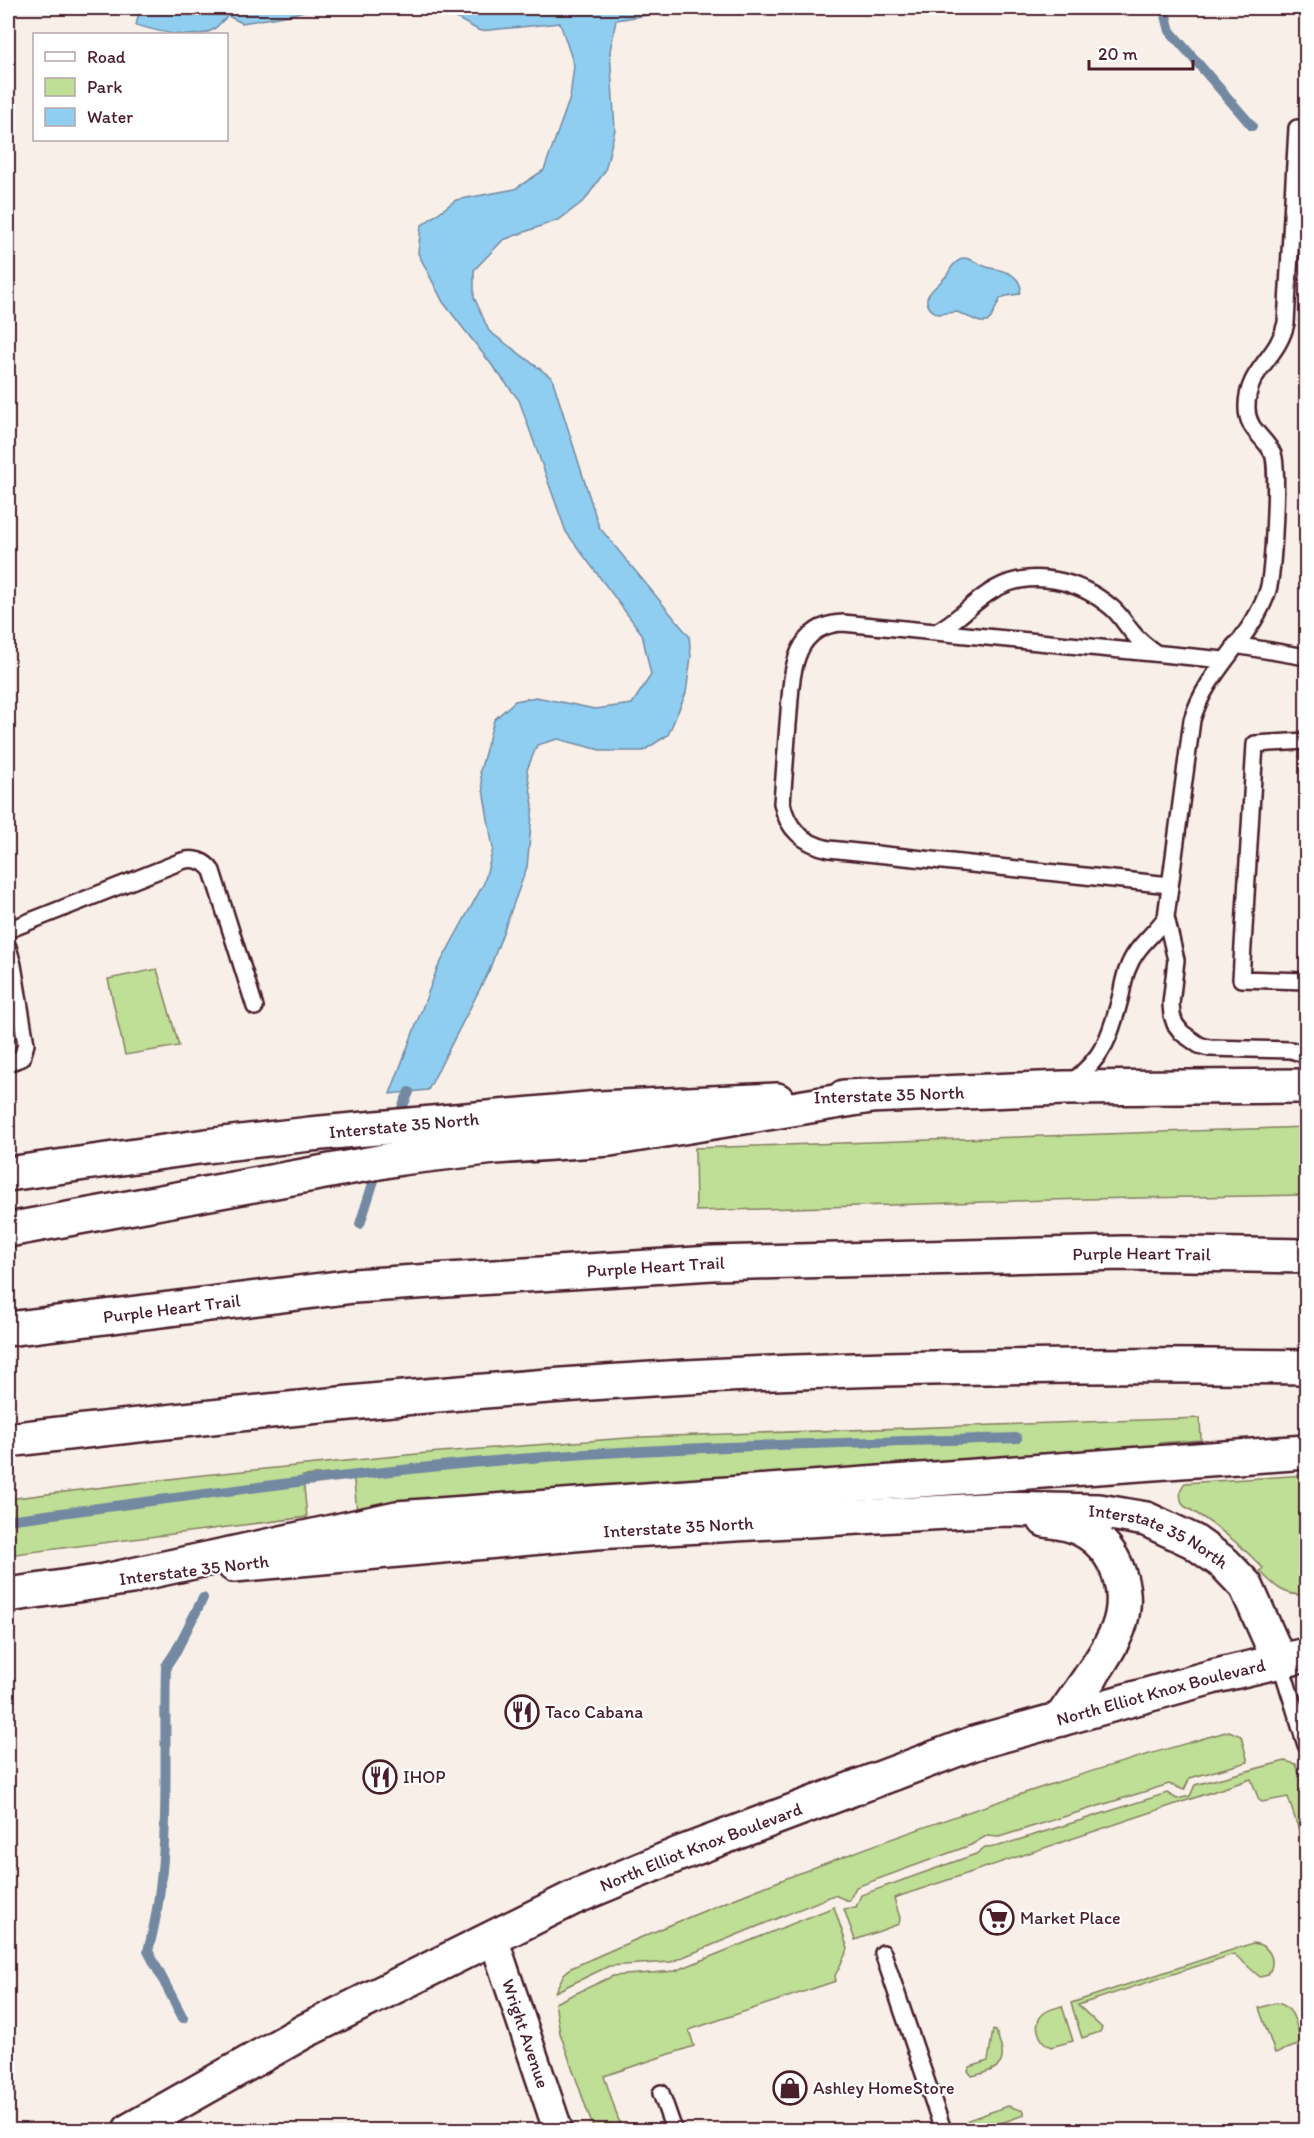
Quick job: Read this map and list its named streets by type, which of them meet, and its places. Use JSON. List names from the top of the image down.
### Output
{
  "streets": {
    "main road": ["Interstate 35 North", "Purple Heart Trail", "North Elliot Knox Boulevard"],
    "street": ["Wright Avenue"]
  },
  "crossings": [
    ["Interstate 35 North", "North Elliot Knox Boulevard"],
    ["North Elliot Knox Boulevard", "Wright Avenue"]
  ],
  "places": {
    "restaurant": ["Taco Cabana", "IHOP"],
    "supermarket": ["Market Place"],
    "shop": ["Ashley HomeStore"]
  },
  "legend": ["Road", "Park", "Water"],
  "scale_bar": "20 m"
}
